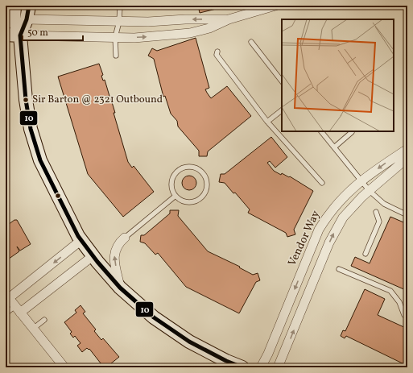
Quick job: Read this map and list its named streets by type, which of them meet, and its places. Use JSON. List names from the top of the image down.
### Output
{
  "streets": {
    "street": ["Vendor Way"]
  },
  "places": ["Sir Barton @ 2321 Outbound"],
  "lines": ["transit line 10"],
  "scale_bar": "50 m"
}
